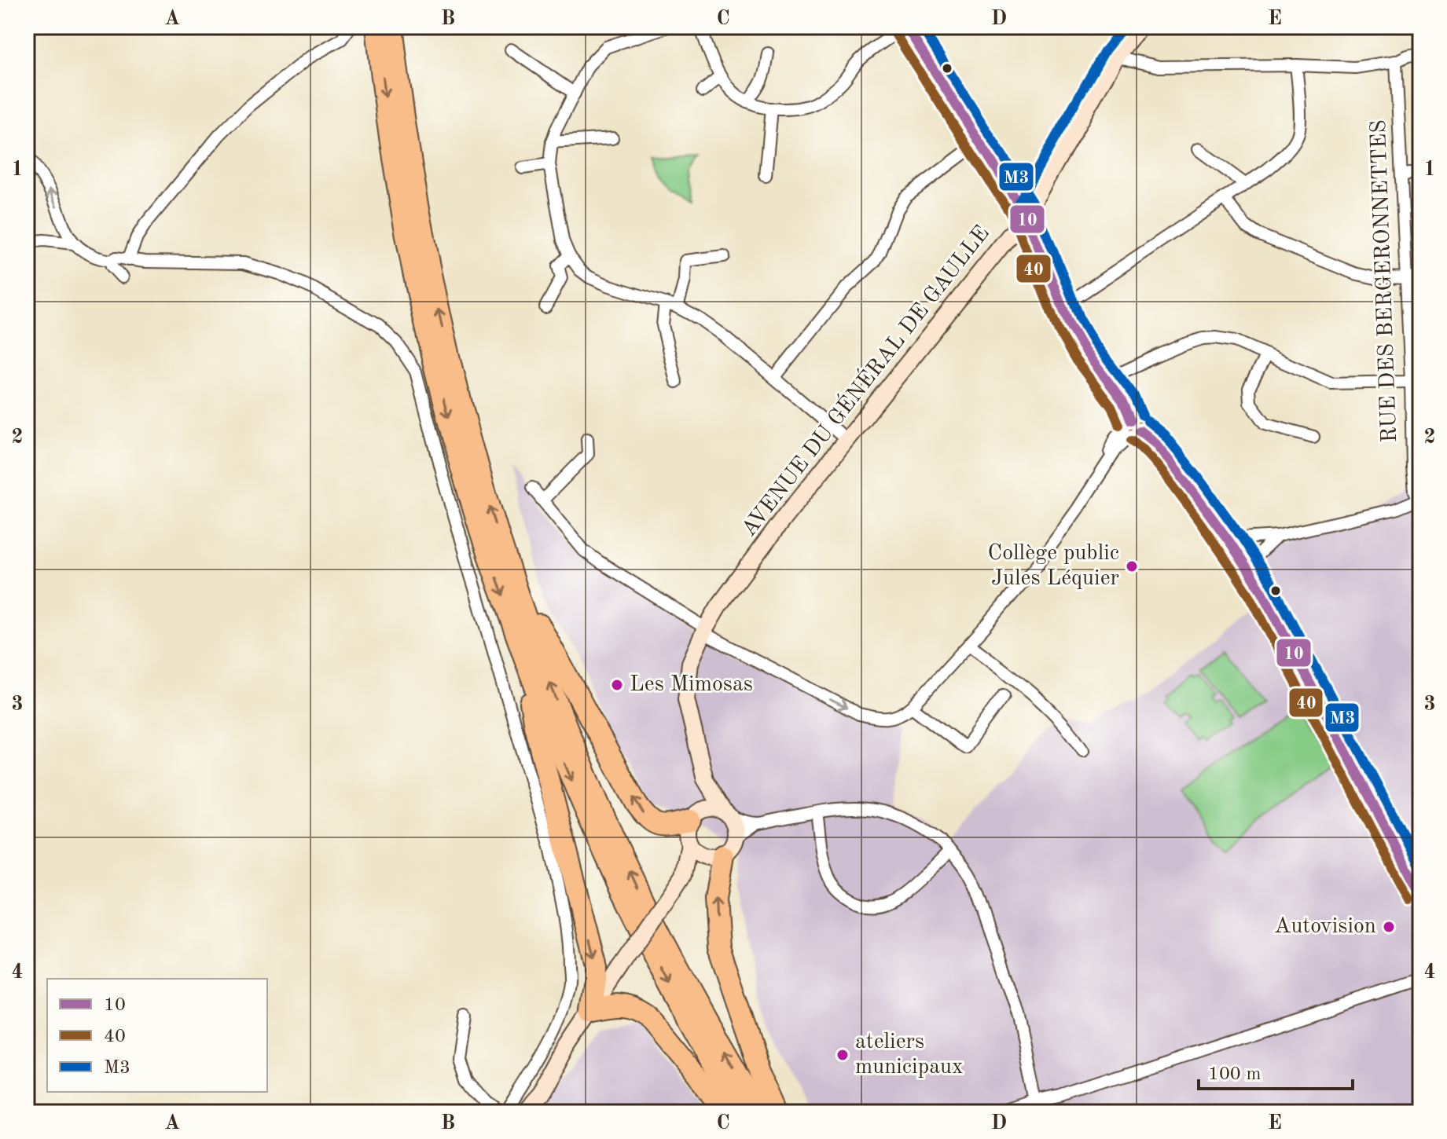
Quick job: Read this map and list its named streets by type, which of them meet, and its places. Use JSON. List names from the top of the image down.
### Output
{
  "streets": {
    "street": ["RUE DES BERGERONNETTES", "AVENUE DU GÉNÉRAL DE GAULLE"]
  },
  "places": [
    "Collège public Jules Léquier",
    "Les Mimosas",
    "Autovision",
    "ateliers municipaux"
  ],
  "lines": ["transit line 10", "transit line M3", "transit line 40"],
  "legend": ["10", "40", "M3"],
  "scale_bar": "100 m",
  "grid": {
    "columns": [
      "A",
      "B",
      "C",
      "D",
      "E"
    ],
    "rows": [
      "1",
      "2",
      "3",
      "4"
    ]
  }
}
